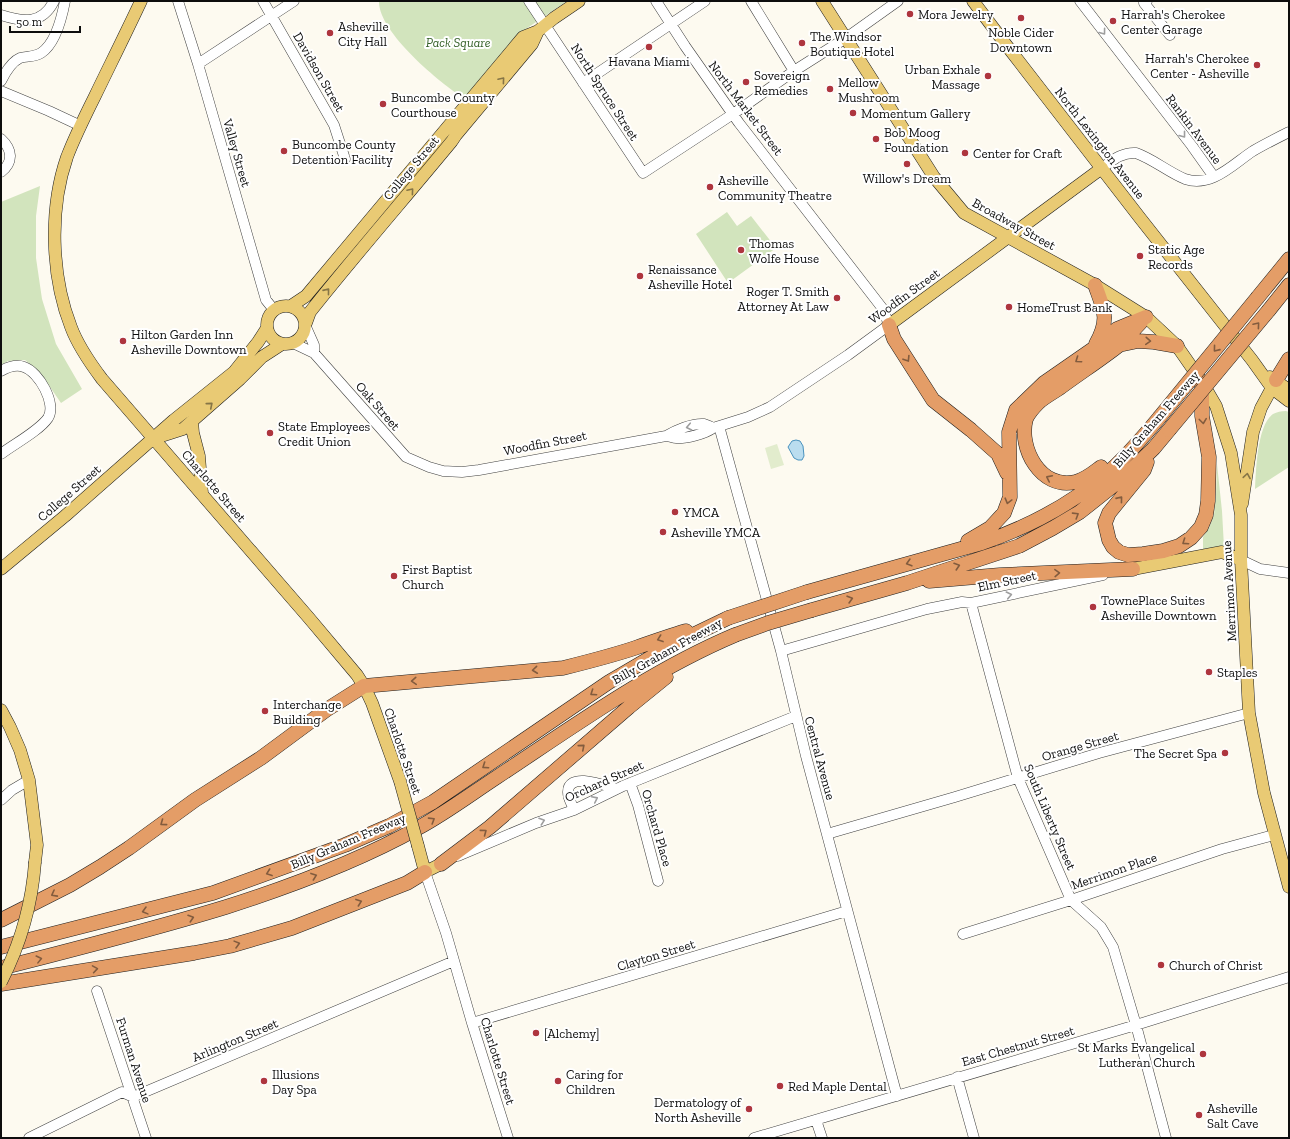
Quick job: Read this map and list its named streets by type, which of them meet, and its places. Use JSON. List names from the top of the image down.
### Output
{
  "streets": {
    "highway": ["Billy Graham Freeway"],
    "main road": [
      "North Lexington Avenue",
      "College Street",
      "Broadway Street",
      "Woodfin Street",
      "Charlotte Street",
      "Elm Street",
      "Merrimon Avenue",
      "Orchard Street"
    ],
    "street": [
      "Davidson Street",
      "North Spruce Street",
      "North Market Street",
      "Rankin Avenue",
      "Valley Street",
      "Oak Street",
      "Orange Street",
      "Central Avenue",
      "South Liberty Street",
      "Orchard Place",
      "Merrimon Place",
      "Clayton Street",
      "Arlington Street",
      "East Chestnut Street",
      "Furman Avenue"
    ]
  },
  "crossings": [
    ["North Spruce Street", "North Market Street"],
    ["North Spruce Street", "College Street"],
    ["North Market Street", "Woodfin Street"],
    ["North Lexington Avenue", "Woodfin Street"],
    ["Valley Street", "College Street"],
    ["Valley Street", "Oak Street"],
    ["College Street", "Oak Street"],
    ["College Street", "Charlotte Street"],
    ["Broadway Street", "Woodfin Street"],
    ["Broadway Street", "Merrimon Avenue"],
    ["Woodfin Street", "Oak Street"],
    ["Woodfin Street", "Central Avenue"],
    ["Charlotte Street", "Orchard Street"],
    ["Charlotte Street", "Clayton Street"],
    ["Charlotte Street", "Arlington Street"],
    ["Elm Street", "Merrimon Avenue"],
    ["Elm Street", "Central Avenue"],
    ["Elm Street", "South Liberty Street"],
    ["Merrimon Avenue", "Orange Street"],
    ["Merrimon Avenue", "Merrimon Place"],
    ["Orange Street", "Central Avenue"],
    ["Orange Street", "South Liberty Street"],
    ["Central Avenue", "Orchard Street"],
    ["Central Avenue", "Clayton Street"],
    ["Central Avenue", "East Chestnut Street"],
    ["Orchard Street", "Orchard Place"],
    ["South Liberty Street", "Merrimon Place"],
    ["South Liberty Street", "East Chestnut Street"],
    ["Arlington Street", "Furman Avenue"]
  ],
  "one_way": ["Rankin Avenue", "Orchard Street"],
  "parks": ["Pack Square"],
  "places": [
    "Mora Jewelry",
    "Noble Cider Downtown",
    "Harrah's Cherokee Center Garage",
    "Asheville City Hall",
    "The Windsor Boutique Hotel",
    "Havana Miami",
    "Harrah's Cherokee Center - Asheville",
    "Urban Exhale Massage",
    "Sovereign Remedies",
    "Mellow Mushroom",
    "Buncombe County Courthouse",
    "Momentum Gallery",
    "Bob Moog Foundation",
    "Buncombe County Detention Facility",
    "Center for Craft",
    "Willow's Dream",
    "Asheville Community Theatre",
    "Thomas Wolfe House",
    "Static Age Records",
    "Renaissance Asheville Hotel",
    "Roger T. Smith Attorney At Law",
    "HomeTrust Bank",
    "Hilton Garden Inn Asheville Downtown",
    "State Employees Credit Union",
    "YMCA",
    "Asheville YMCA",
    "First Baptist Church",
    "TownePlace Suites Asheville Downtown",
    "Staples",
    "Interchange Building",
    "The Secret Spa",
    "Church of Christ",
    "[Alchemy]",
    "St Marks Evangelical Lutheran Church",
    "Illusions Day Spa",
    "Caring for Children",
    "Red Maple Dental",
    "Dermatology of North Asheville",
    "Asheville Salt Cave"
  ],
  "scale_bar": "50 m"
}
